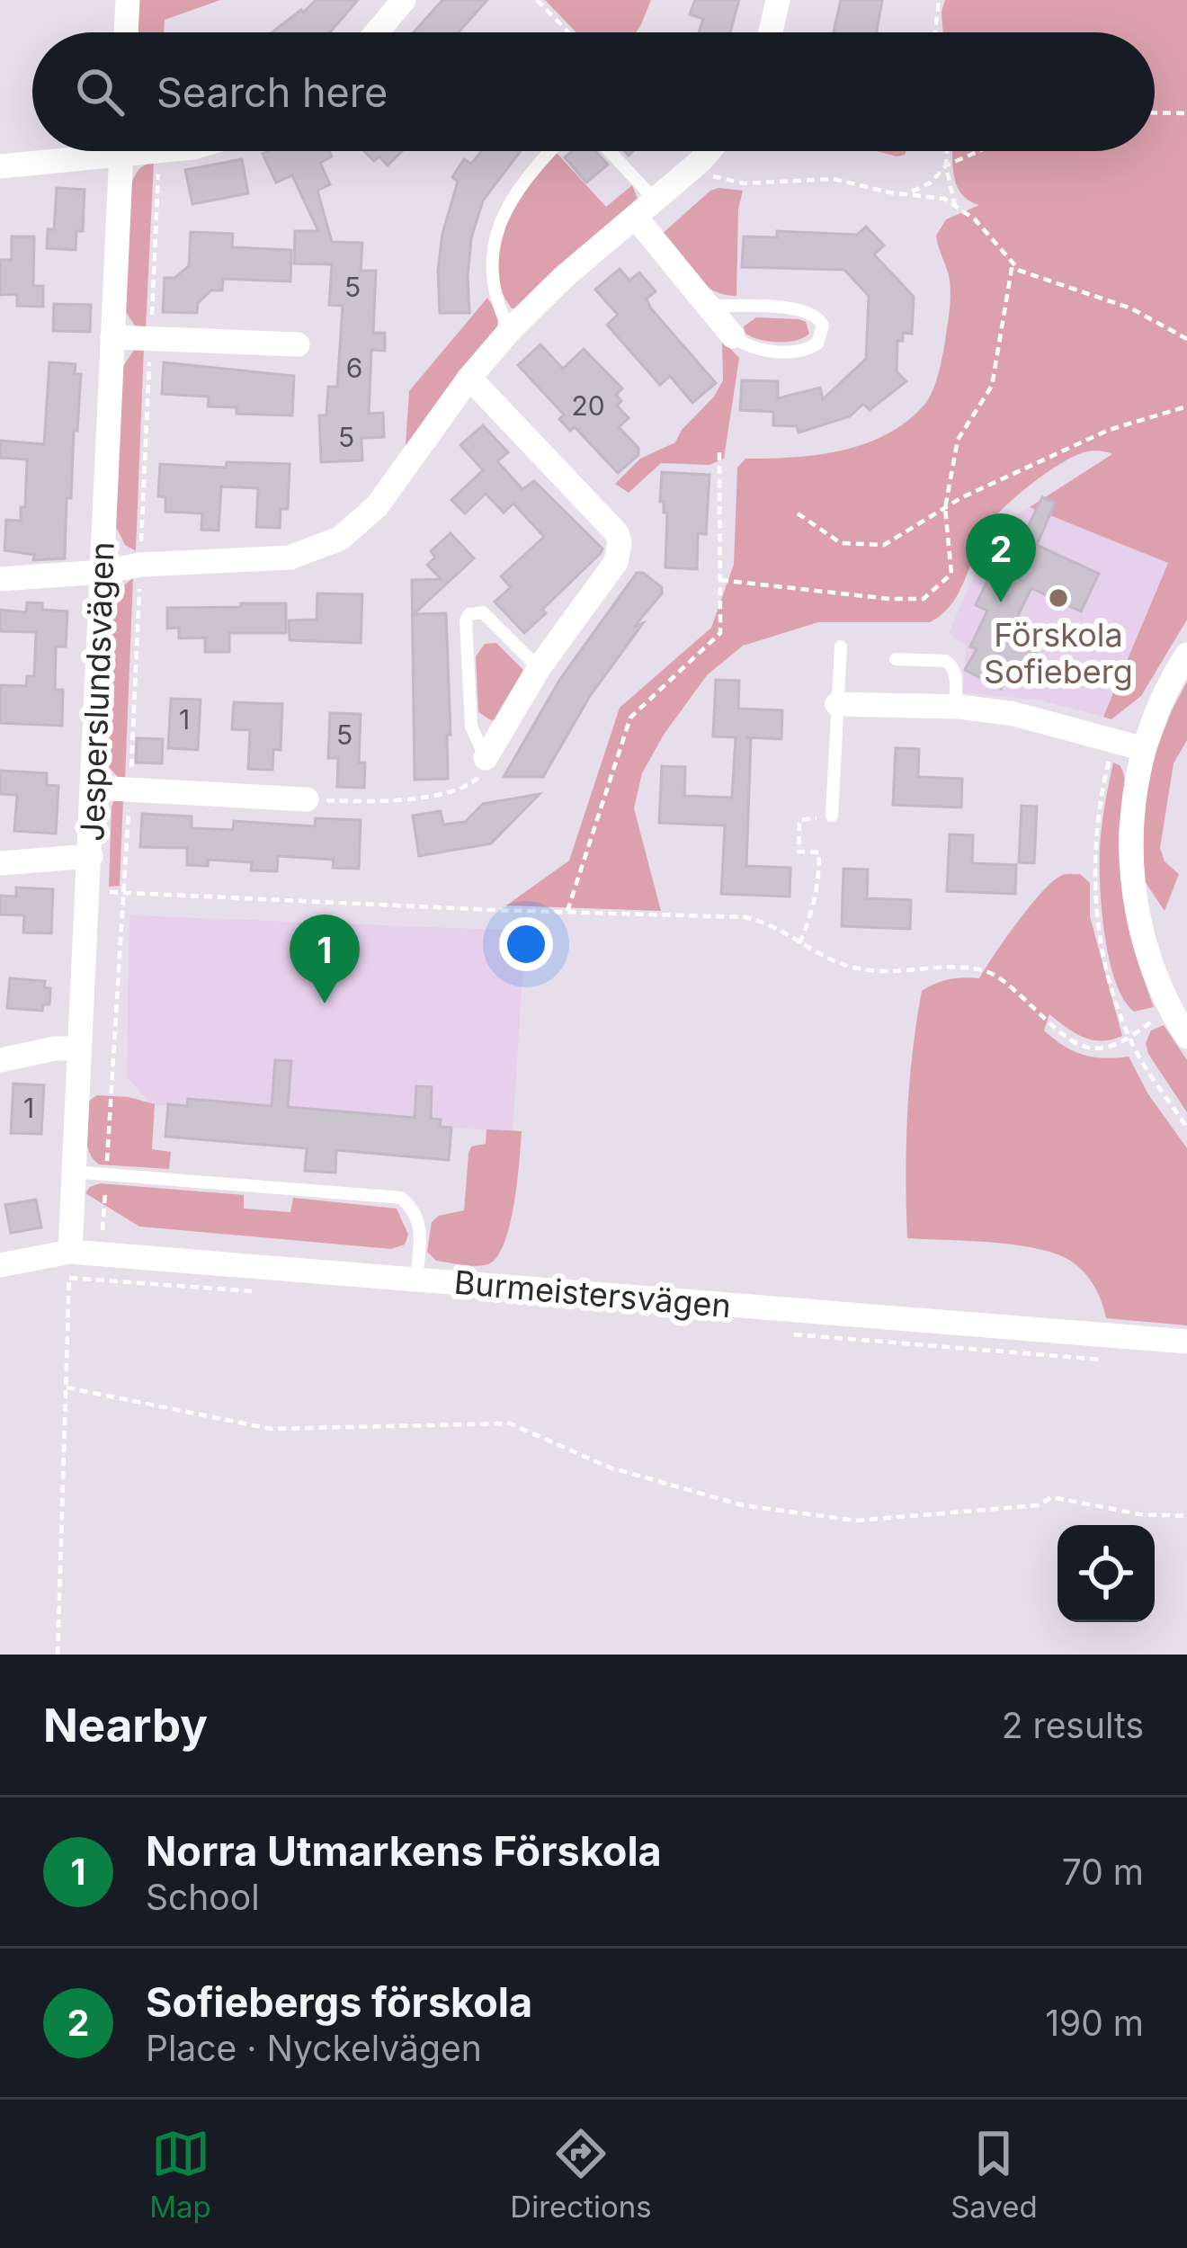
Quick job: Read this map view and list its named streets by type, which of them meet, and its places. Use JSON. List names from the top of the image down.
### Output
{
  "streets": {
    "street": ["Jesperslundsvägen", "Burmeistersvägen"]
  },
  "crossings": [
    ["Jesperslundsvägen", "Burmeistersvägen"]
  ],
  "places": ["Förskola Sofieberg"],
  "house_numbers": [
    "5",
    "6",
    "20",
    "5",
    "1",
    "5",
    "1"
  ],
  "page": {
    "search": "Search here",
    "pins": ["2", "1"],
    "heading": ["Nearby", "2 results"],
    "list": [
      {
        "mark": "1",
        "name": "Norra Utmarkens Förskola",
        "note": "School",
        "value": "70 m"
      },
      {
        "mark": "2",
        "name": "Sofiebergs förskola",
        "note": "Place · Nyckelvägen",
        "value": "190 m"
      }
    ],
    "nav": ["Map", "Directions", "Saved"]
  }
}
